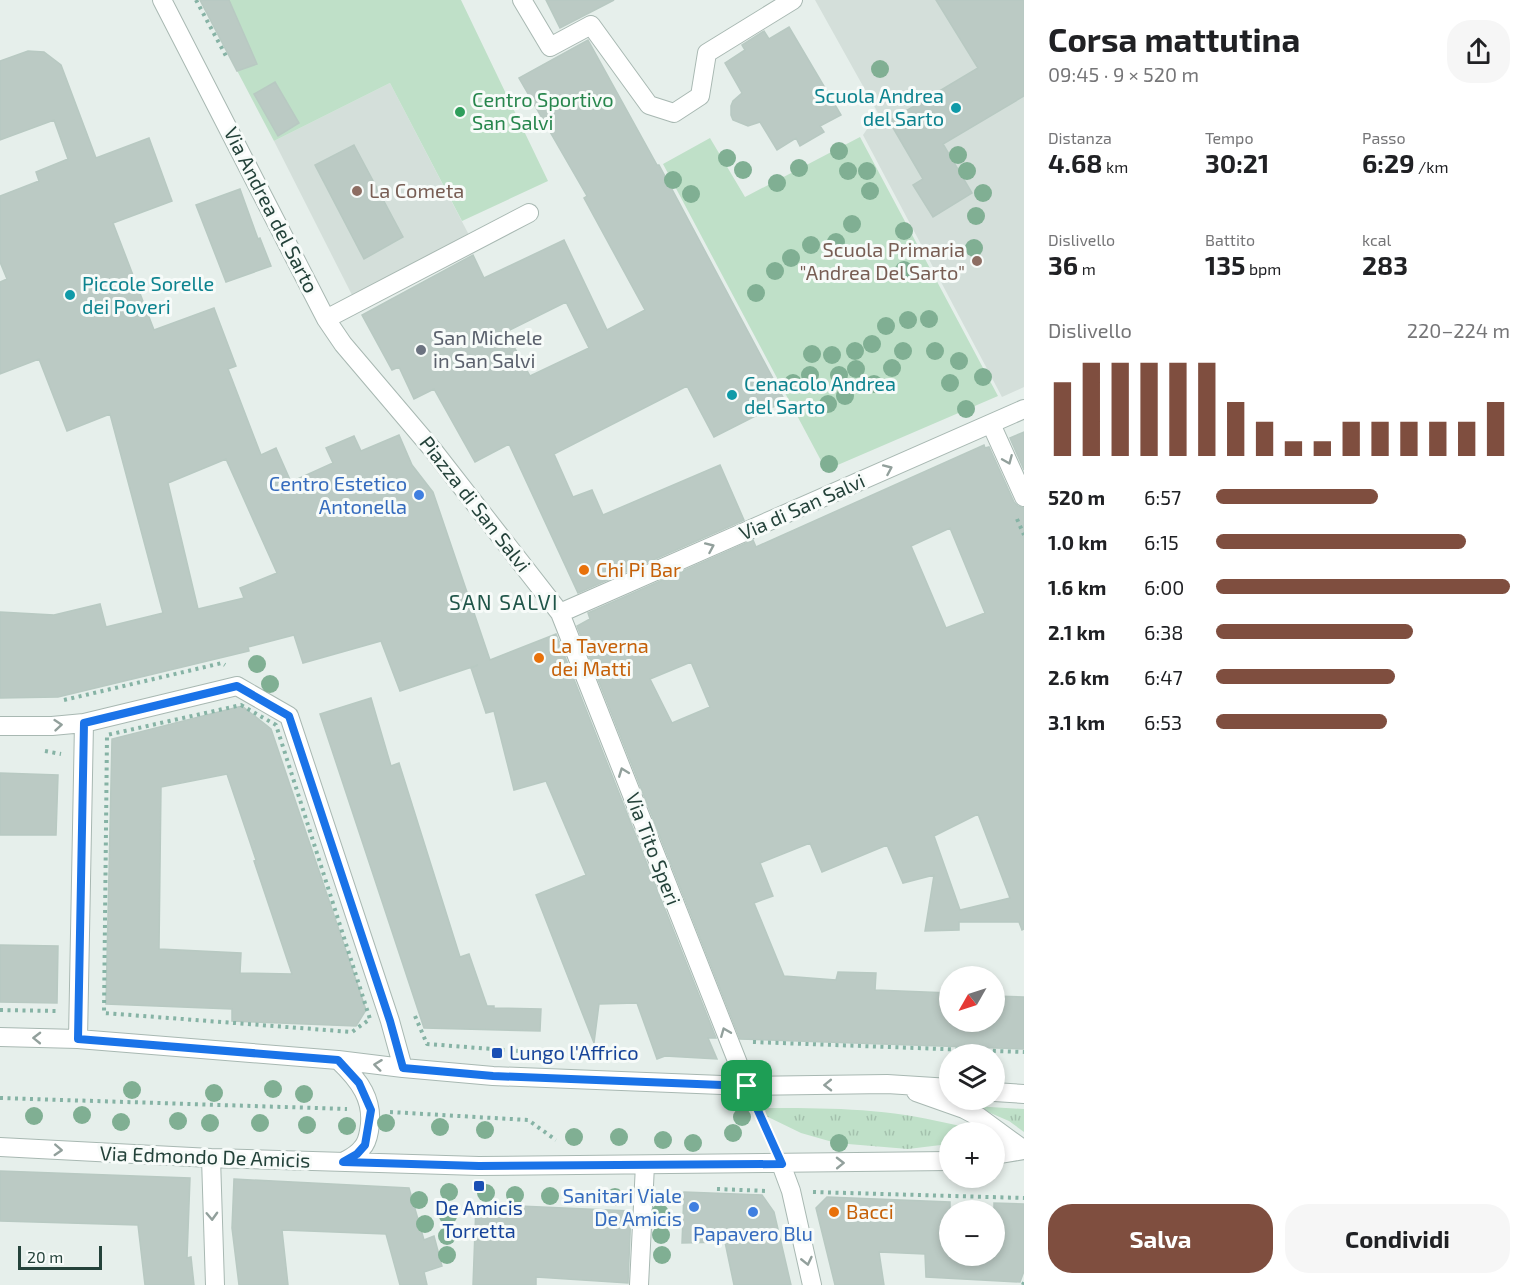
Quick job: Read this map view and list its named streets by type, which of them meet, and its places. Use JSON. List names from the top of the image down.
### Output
{
  "streets": {
    "street": [
      "Via Andrea del Sarto",
      "Piazza di San Salvi",
      "Via di San Salvi",
      "Via Tito Speri",
      "Via Edmondo De Amicis"
    ]
  },
  "crossings": [
    ["Via Andrea del Sarto", "Piazza di San Salvi"],
    ["Piazza di San Salvi", "Via di San Salvi"],
    ["Piazza di San Salvi", "Via Tito Speri"],
    ["Via di San Salvi", "Via Tito Speri"]
  ],
  "one_way": ["Via di San Salvi", "Via Tito Speri"],
  "districts": ["SAN SALVI"],
  "places": {
    "other": [
      "Scuola Andrea del Sarto",
      "Centro Sportivo San Salvi",
      "La Cometa",
      "Scuola Primaria \"Andrea Del Sarto\"",
      "Piccole Sorelle dei Poveri",
      "San Michele in San Salvi",
      "Cenacolo Andrea del Sarto",
      "Centro Estetico Antonella",
      "Chi Pi Bar",
      "La Taverna dei Matti",
      "Sanitari Viale De Amicis",
      "Papavero Blu",
      "Bacci"
    ],
    "transit": ["Lungo l'Affrico", "De Amicis Torretta"]
  },
  "scale_bar": "20 m",
  "north": "bottom left",
  "page": {
    "heading": ["Corsa mattutina", "09:45 · 9 × 520 m"],
    "stats": [
      ["Distanza", "4.68 km"],
      ["Tempo", "30:21"],
      ["Passo", "6:29 /km"],
      ["Dislivello", "36 m"],
      ["Battito", "135 bpm"],
      ["kcal", "283"]
    ],
    "chart": ["Dislivello", "220–224 m"],
    "list": [
      {
        "name": "520 m",
        "note": "6:57"
      },
      {
        "name": "1.0 km",
        "note": "6:15"
      },
      {
        "name": "1.6 km",
        "note": "6:00"
      },
      {
        "name": "2.1 km",
        "note": "6:38"
      },
      {
        "name": "2.6 km",
        "note": "6:47"
      },
      {
        "name": "3.1 km",
        "note": "6:53"
      }
    ],
    "map_buttons": ["+", "−"],
    "buttons": ["Salva", "Condividi"],
    "scale": "20 m"
  }
}
